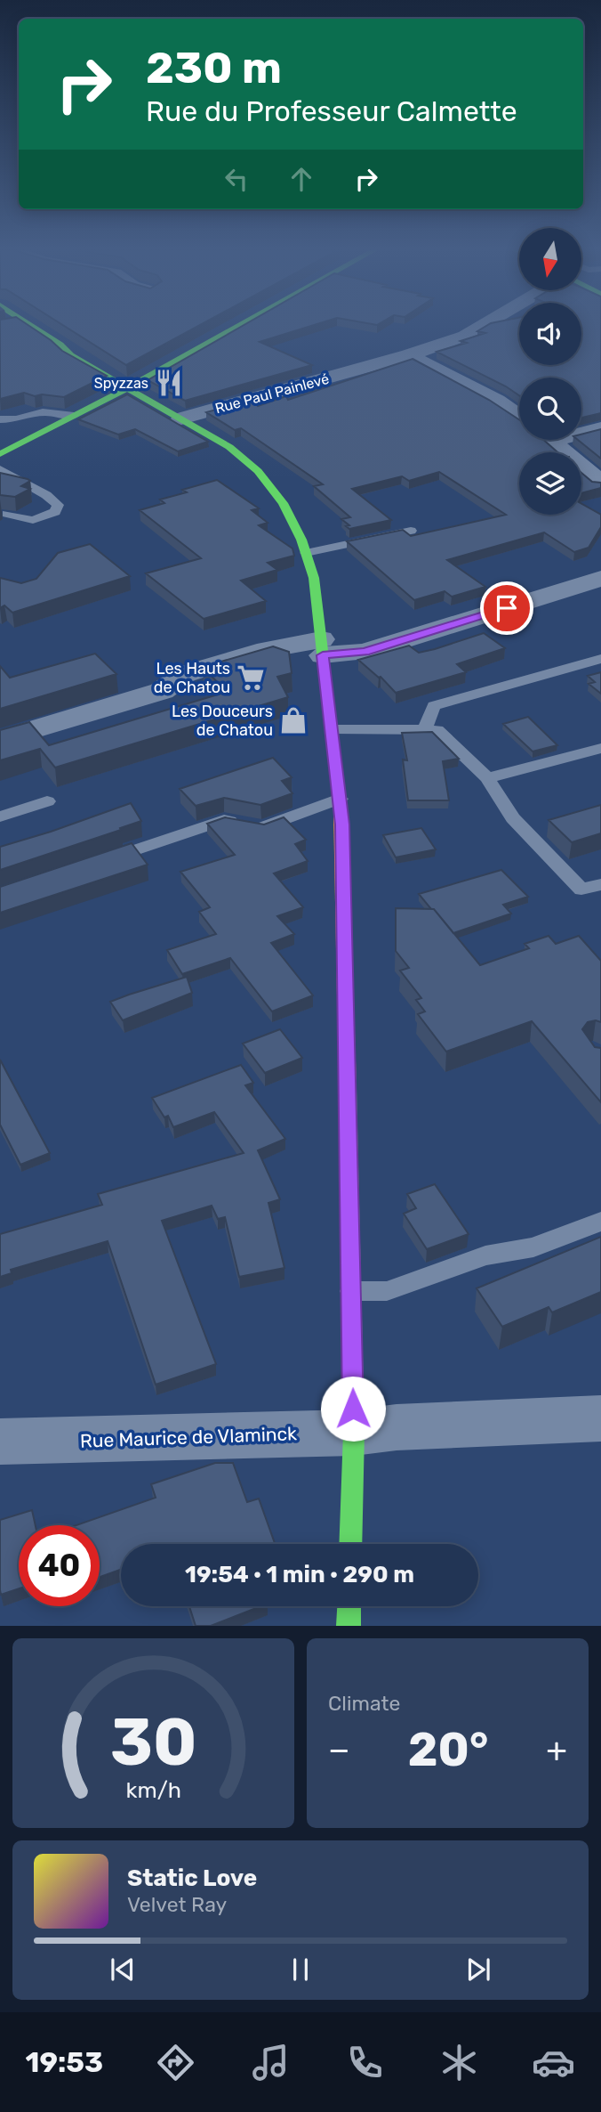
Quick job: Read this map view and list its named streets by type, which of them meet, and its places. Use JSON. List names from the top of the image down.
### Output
{
  "streets": {
    "street": ["Rue Paul Painlevé", "Rue Maurice de Vlaminck"]
  },
  "places": {
    "restaurant": ["Spyzzas"],
    "supermarket": ["Les Hauts de Chatou"],
    "shop": ["Les Douceurs de Chatou"]
  },
  "north": "bottom",
  "page": {
    "turn": ["230 m", "Rue du Professeur Calmette"],
    "limit": "40",
    "trip": "19:54 · 1 min · 290 m",
    "tile": "Climate",
    "heat": ["−", "20°", "+"],
    "song": ["Static Love", "Velvet Ray"],
    "tabs": "19:53",
    "gauge": ["30", "km/h"]
  }
}
